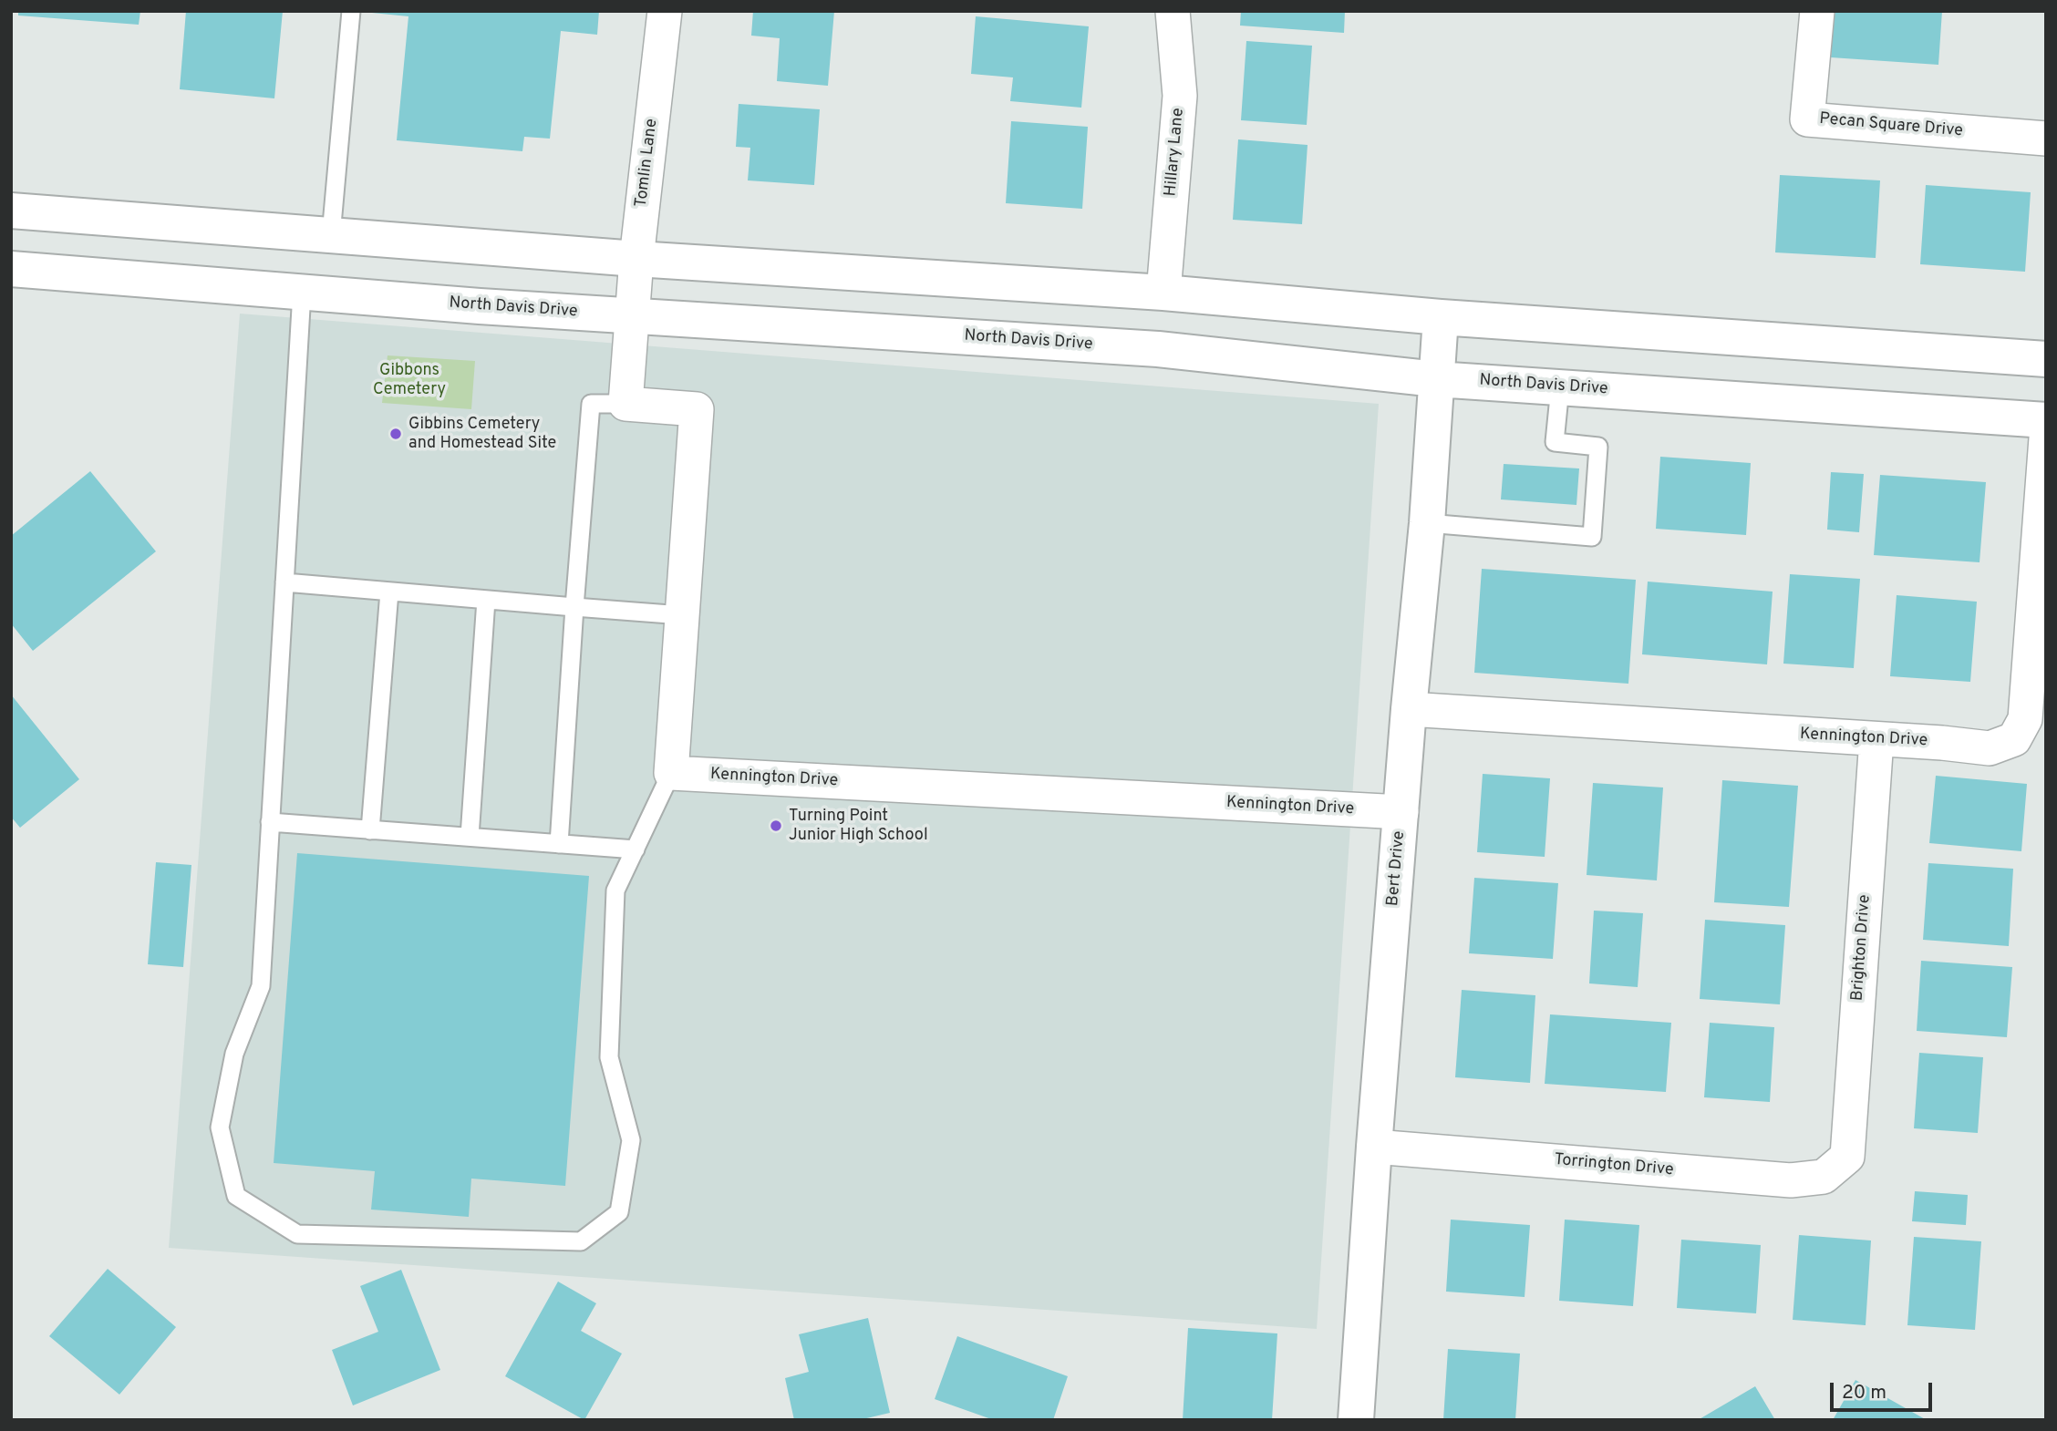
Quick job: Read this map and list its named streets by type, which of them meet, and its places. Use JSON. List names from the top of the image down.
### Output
{
  "streets": {
    "street": [
      "Pecan Square Drive",
      "Hillary Lane",
      "Tomlin Lane",
      "North Davis Drive",
      "Kennington Drive",
      "Bert Drive",
      "Brighton Drive",
      "Torrington Drive"
    ]
  },
  "crossings": [
    ["Tomlin Lane", "North Davis Drive"],
    ["North Davis Drive", "Bert Drive"],
    ["Kennington Drive", "Bert Drive"],
    ["Kennington Drive", "Brighton Drive"],
    ["Bert Drive", "Torrington Drive"],
    ["Brighton Drive", "Torrington Drive"]
  ],
  "parks": ["Gibbons Cemetery"],
  "places": ["Gibbins Cemetery and Homestead Site", "Turning Point Junior High School"],
  "scale_bar": "20 m"
}
